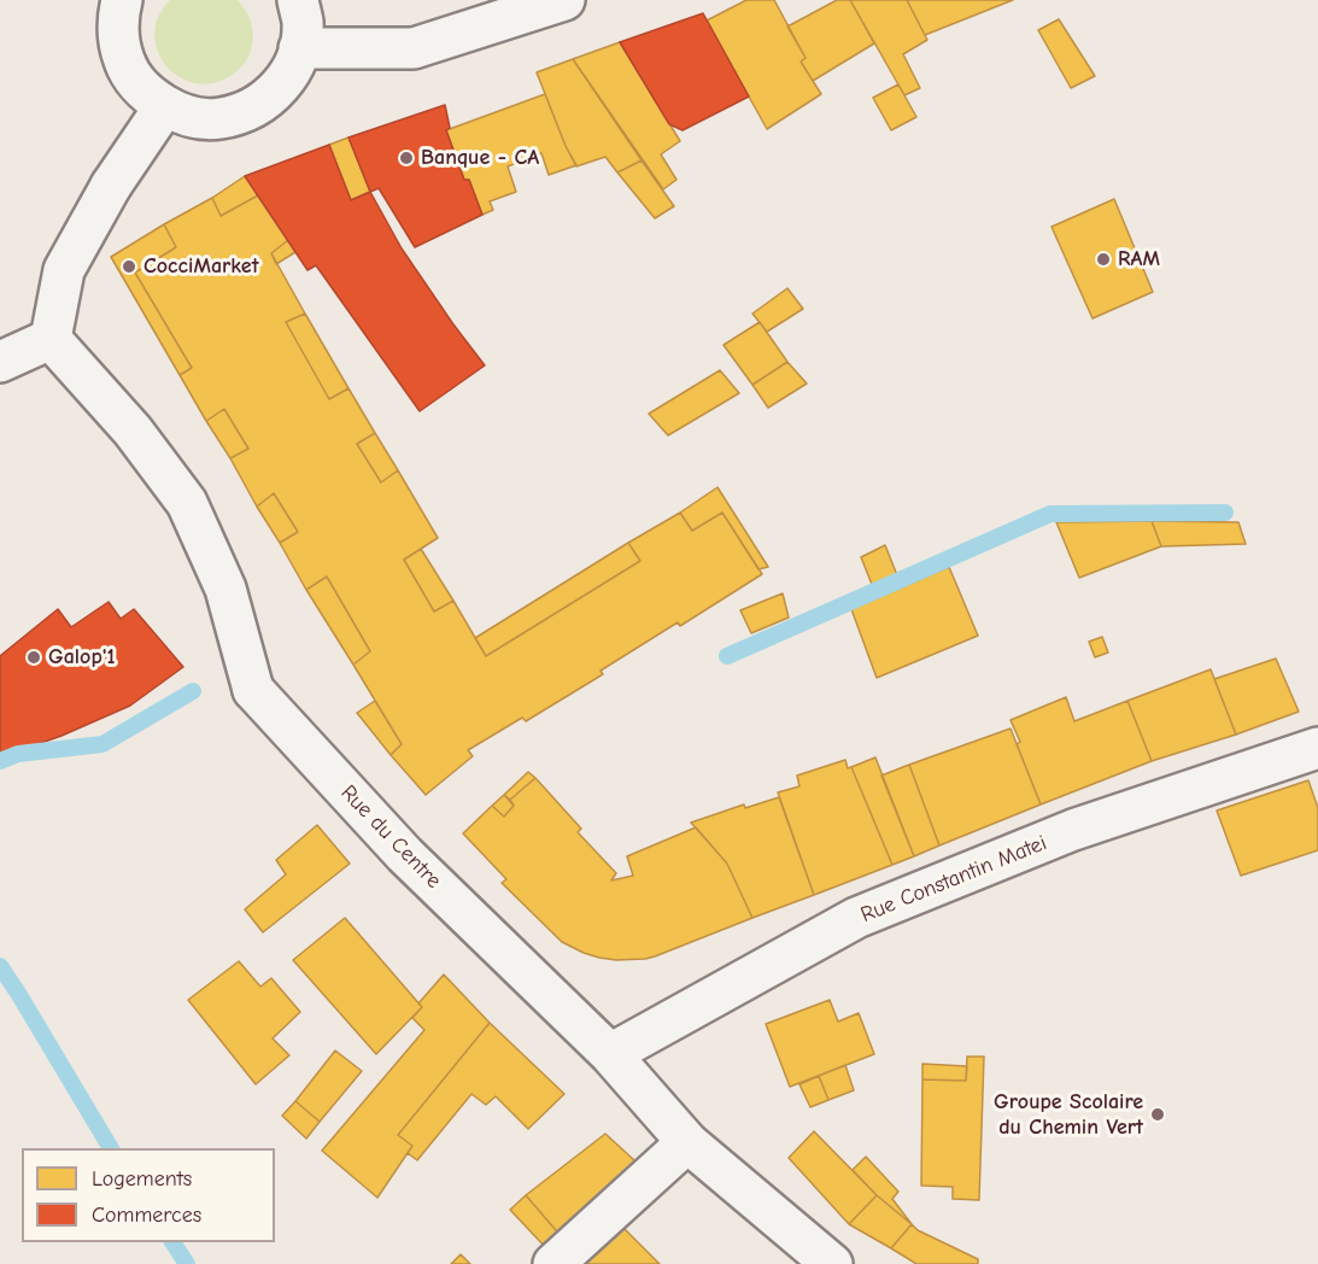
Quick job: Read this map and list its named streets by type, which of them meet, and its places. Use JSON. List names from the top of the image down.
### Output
{
  "streets": {
    "street": ["Rue du Centre", "Rue Constantin Matei"]
  },
  "crossings": [
    ["Rue du Centre", "Rue Constantin Matei"]
  ],
  "places": [
    "Banque - CA",
    "RAM",
    "CocciMarket",
    "Galop'1",
    "Groupe Scolaire du Chemin Vert"
  ],
  "legend": ["Logements", "Commerces"]
}
